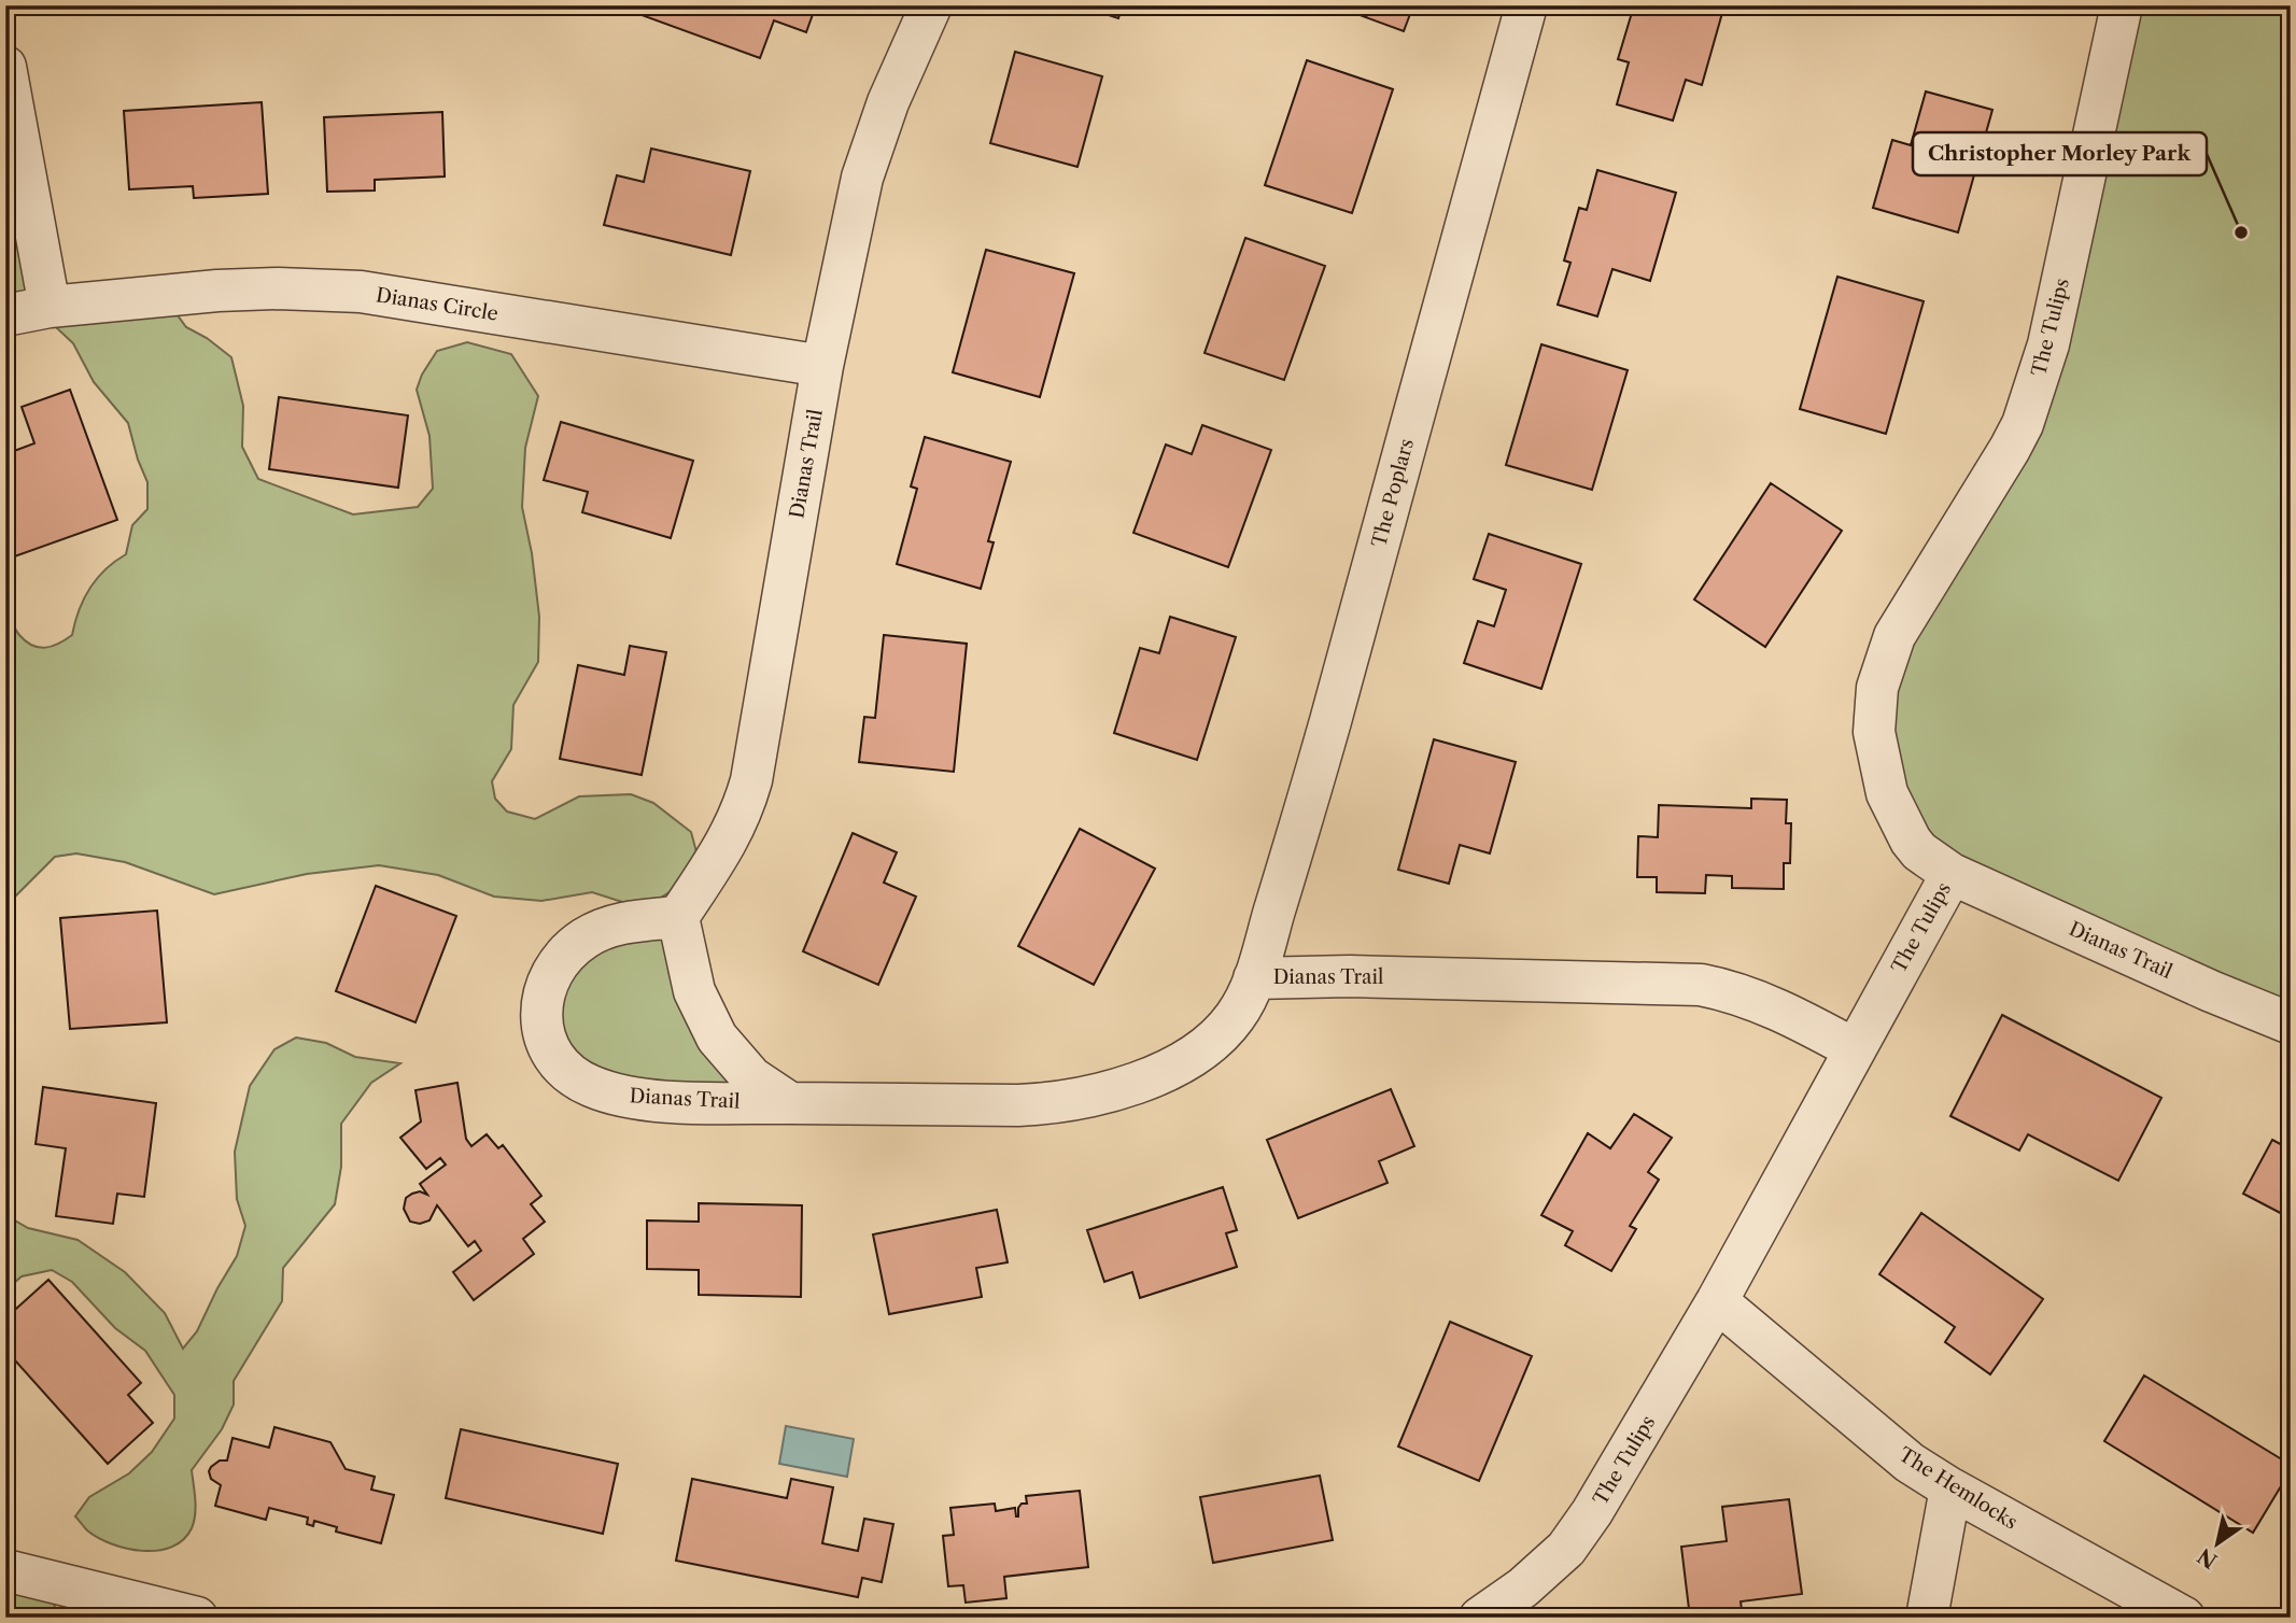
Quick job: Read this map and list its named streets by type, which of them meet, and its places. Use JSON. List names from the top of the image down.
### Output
{
  "streets": {
    "street": [
      "Dianas Circle",
      "The Tulips",
      "Dianas Trail",
      "The Poplars",
      "The Hemlocks"
    ]
  },
  "crossings": [
    ["Dianas Circle", "Dianas Trail"],
    ["The Tulips", "Dianas Trail"],
    ["The Tulips", "The Hemlocks"],
    ["Dianas Trail", "The Poplars"]
  ],
  "places": ["Christopher Morley Park"],
  "north": "bottom left"
}
